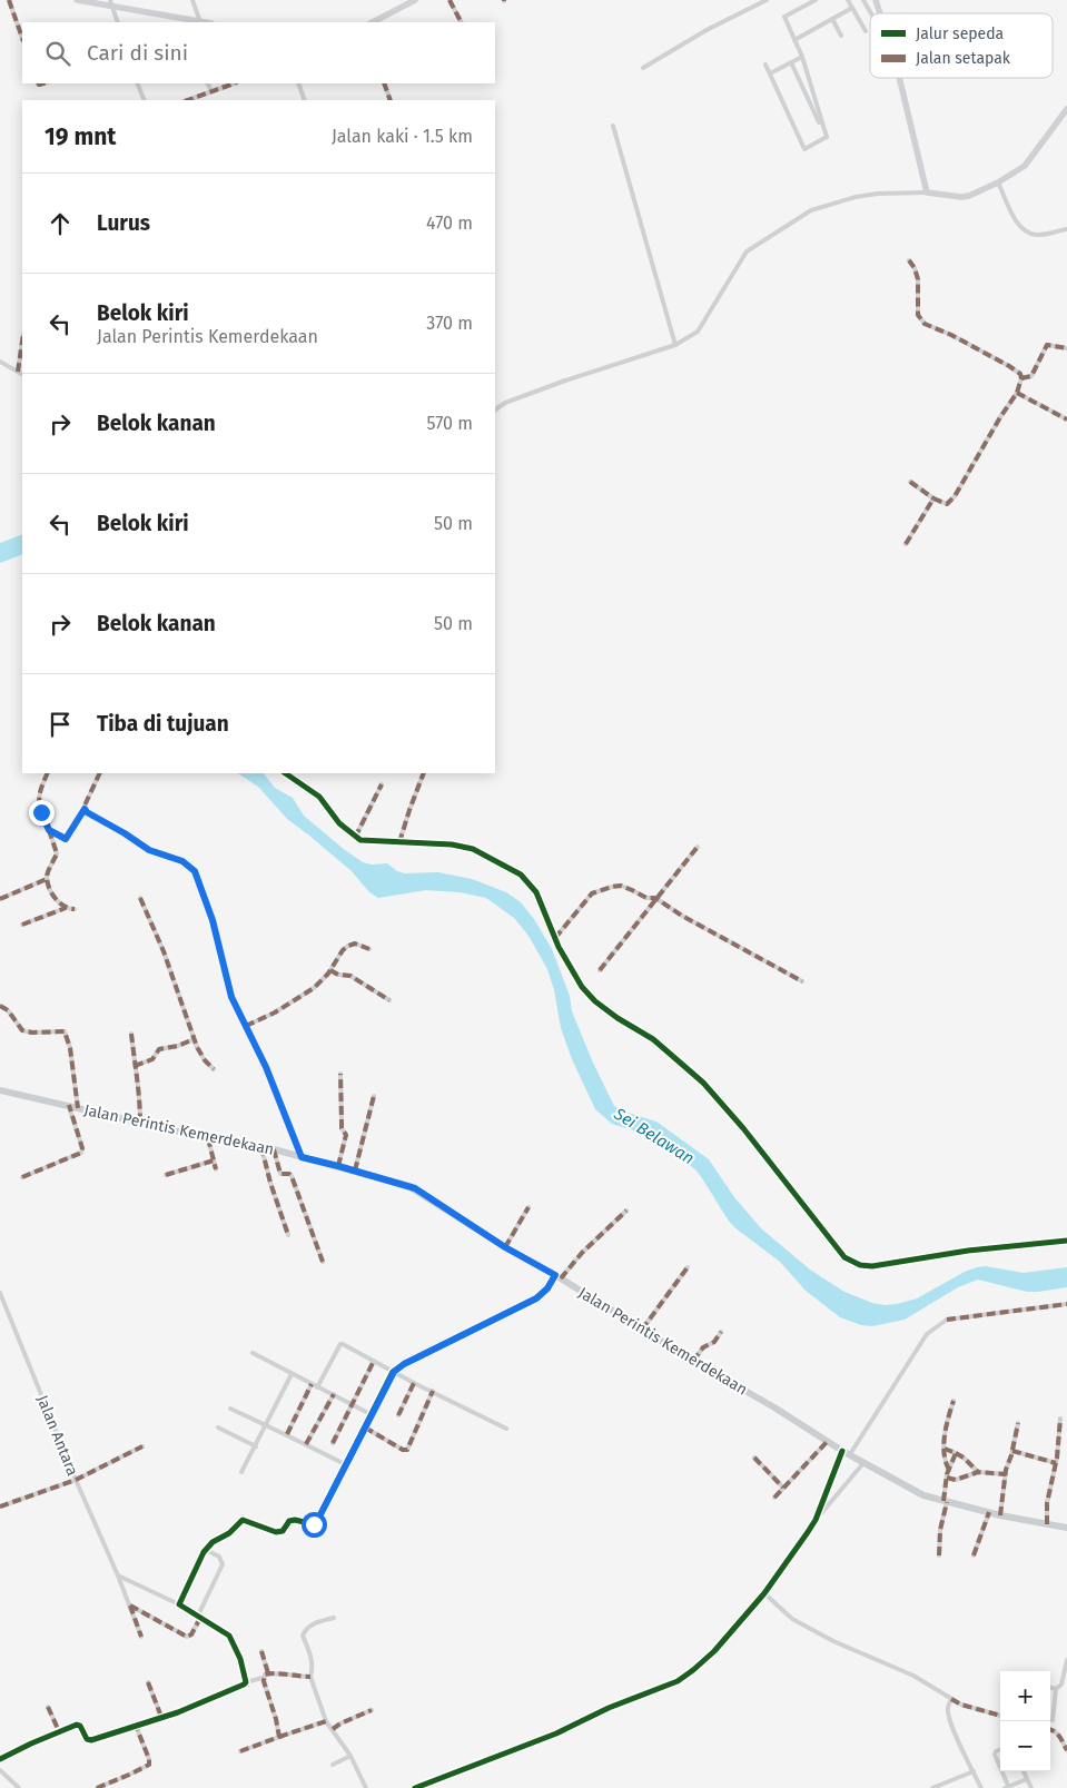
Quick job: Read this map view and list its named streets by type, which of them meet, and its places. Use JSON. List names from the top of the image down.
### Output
{
  "streets": {
    "main road": ["Jalan Perintis Kemerdekaan"],
    "street": ["Jalan Antara"]
  },
  "water": ["Sei Belawan"],
  "legend": ["Jalur sepeda", "Jalan setapak"],
  "page": {
    "search": "Cari di sini",
    "heading": ["19 mnt", "Jalan kaki · 1.5 km"],
    "list": [
      ["Lurus", "470 m"],
      ["Belok kiri", "Jalan Perintis Kemerdekaan", "370 m"],
      ["Belok kanan", "570 m"],
      ["Belok kiri", "50 m"],
      ["Belok kanan", "50 m"],
      "Tiba di tujuan"
    ],
    "map_buttons": ["+", "−"]
  }
}
